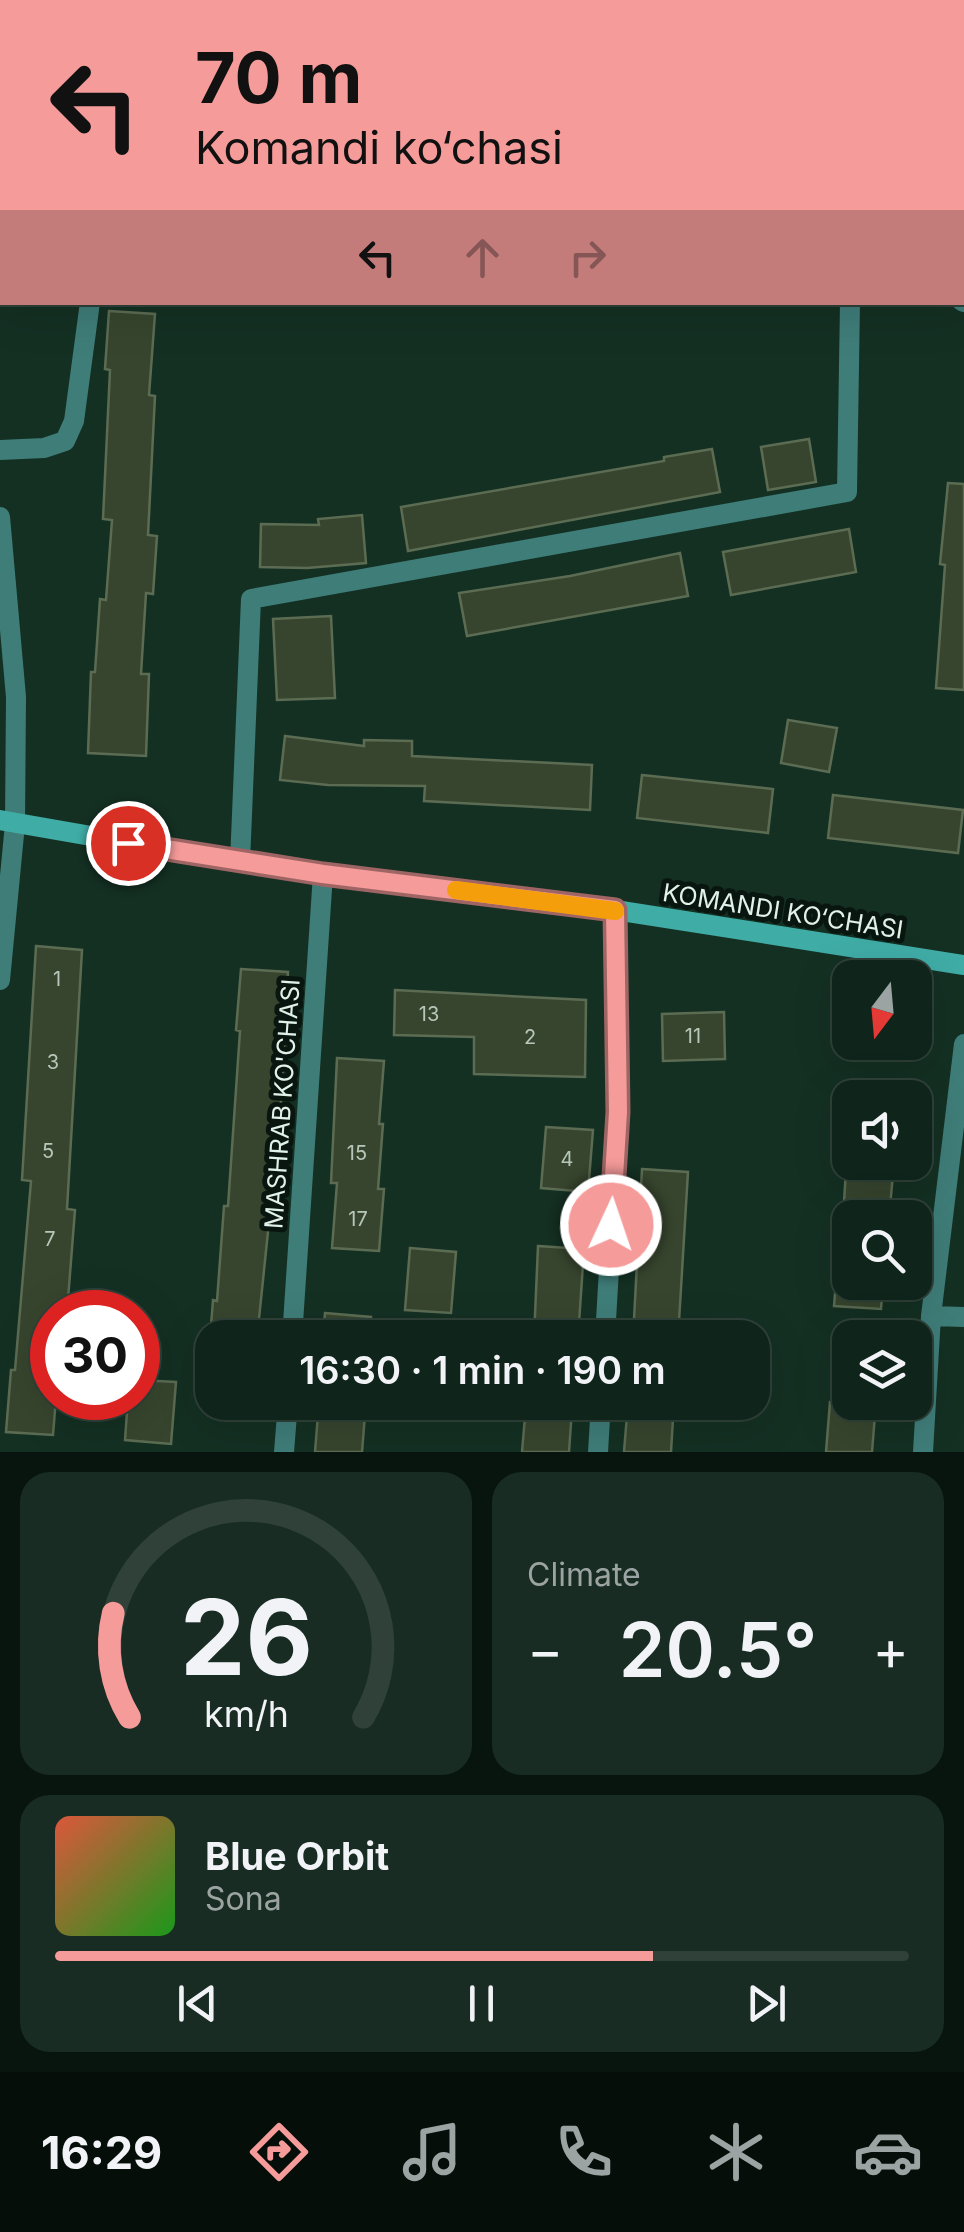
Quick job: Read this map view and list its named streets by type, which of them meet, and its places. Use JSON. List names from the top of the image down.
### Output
{
  "streets": {
    "main road": ["KOMANDI KO‘CHASI"],
    "street": ["MASHRAB KO'CHASI"]
  },
  "crossings": [
    ["KOMANDI KO‘CHASI", "MASHRAB KO'CHASI"]
  ],
  "house_numbers": [
    "1",
    "13",
    "11",
    "2",
    "3",
    "5",
    "15",
    "4",
    "17",
    "7"
  ],
  "north": "bottom",
  "page": {
    "turn": ["70 m", "Komandi ko‘chasi"],
    "limit": "30",
    "trip": "16:30 · 1 min · 190 m",
    "tile": "Climate",
    "heat": ["−", "20.5°", "+"],
    "song": ["Blue Orbit", "Sona"],
    "tabs": "16:29",
    "gauge": ["26", "km/h"]
  }
}
